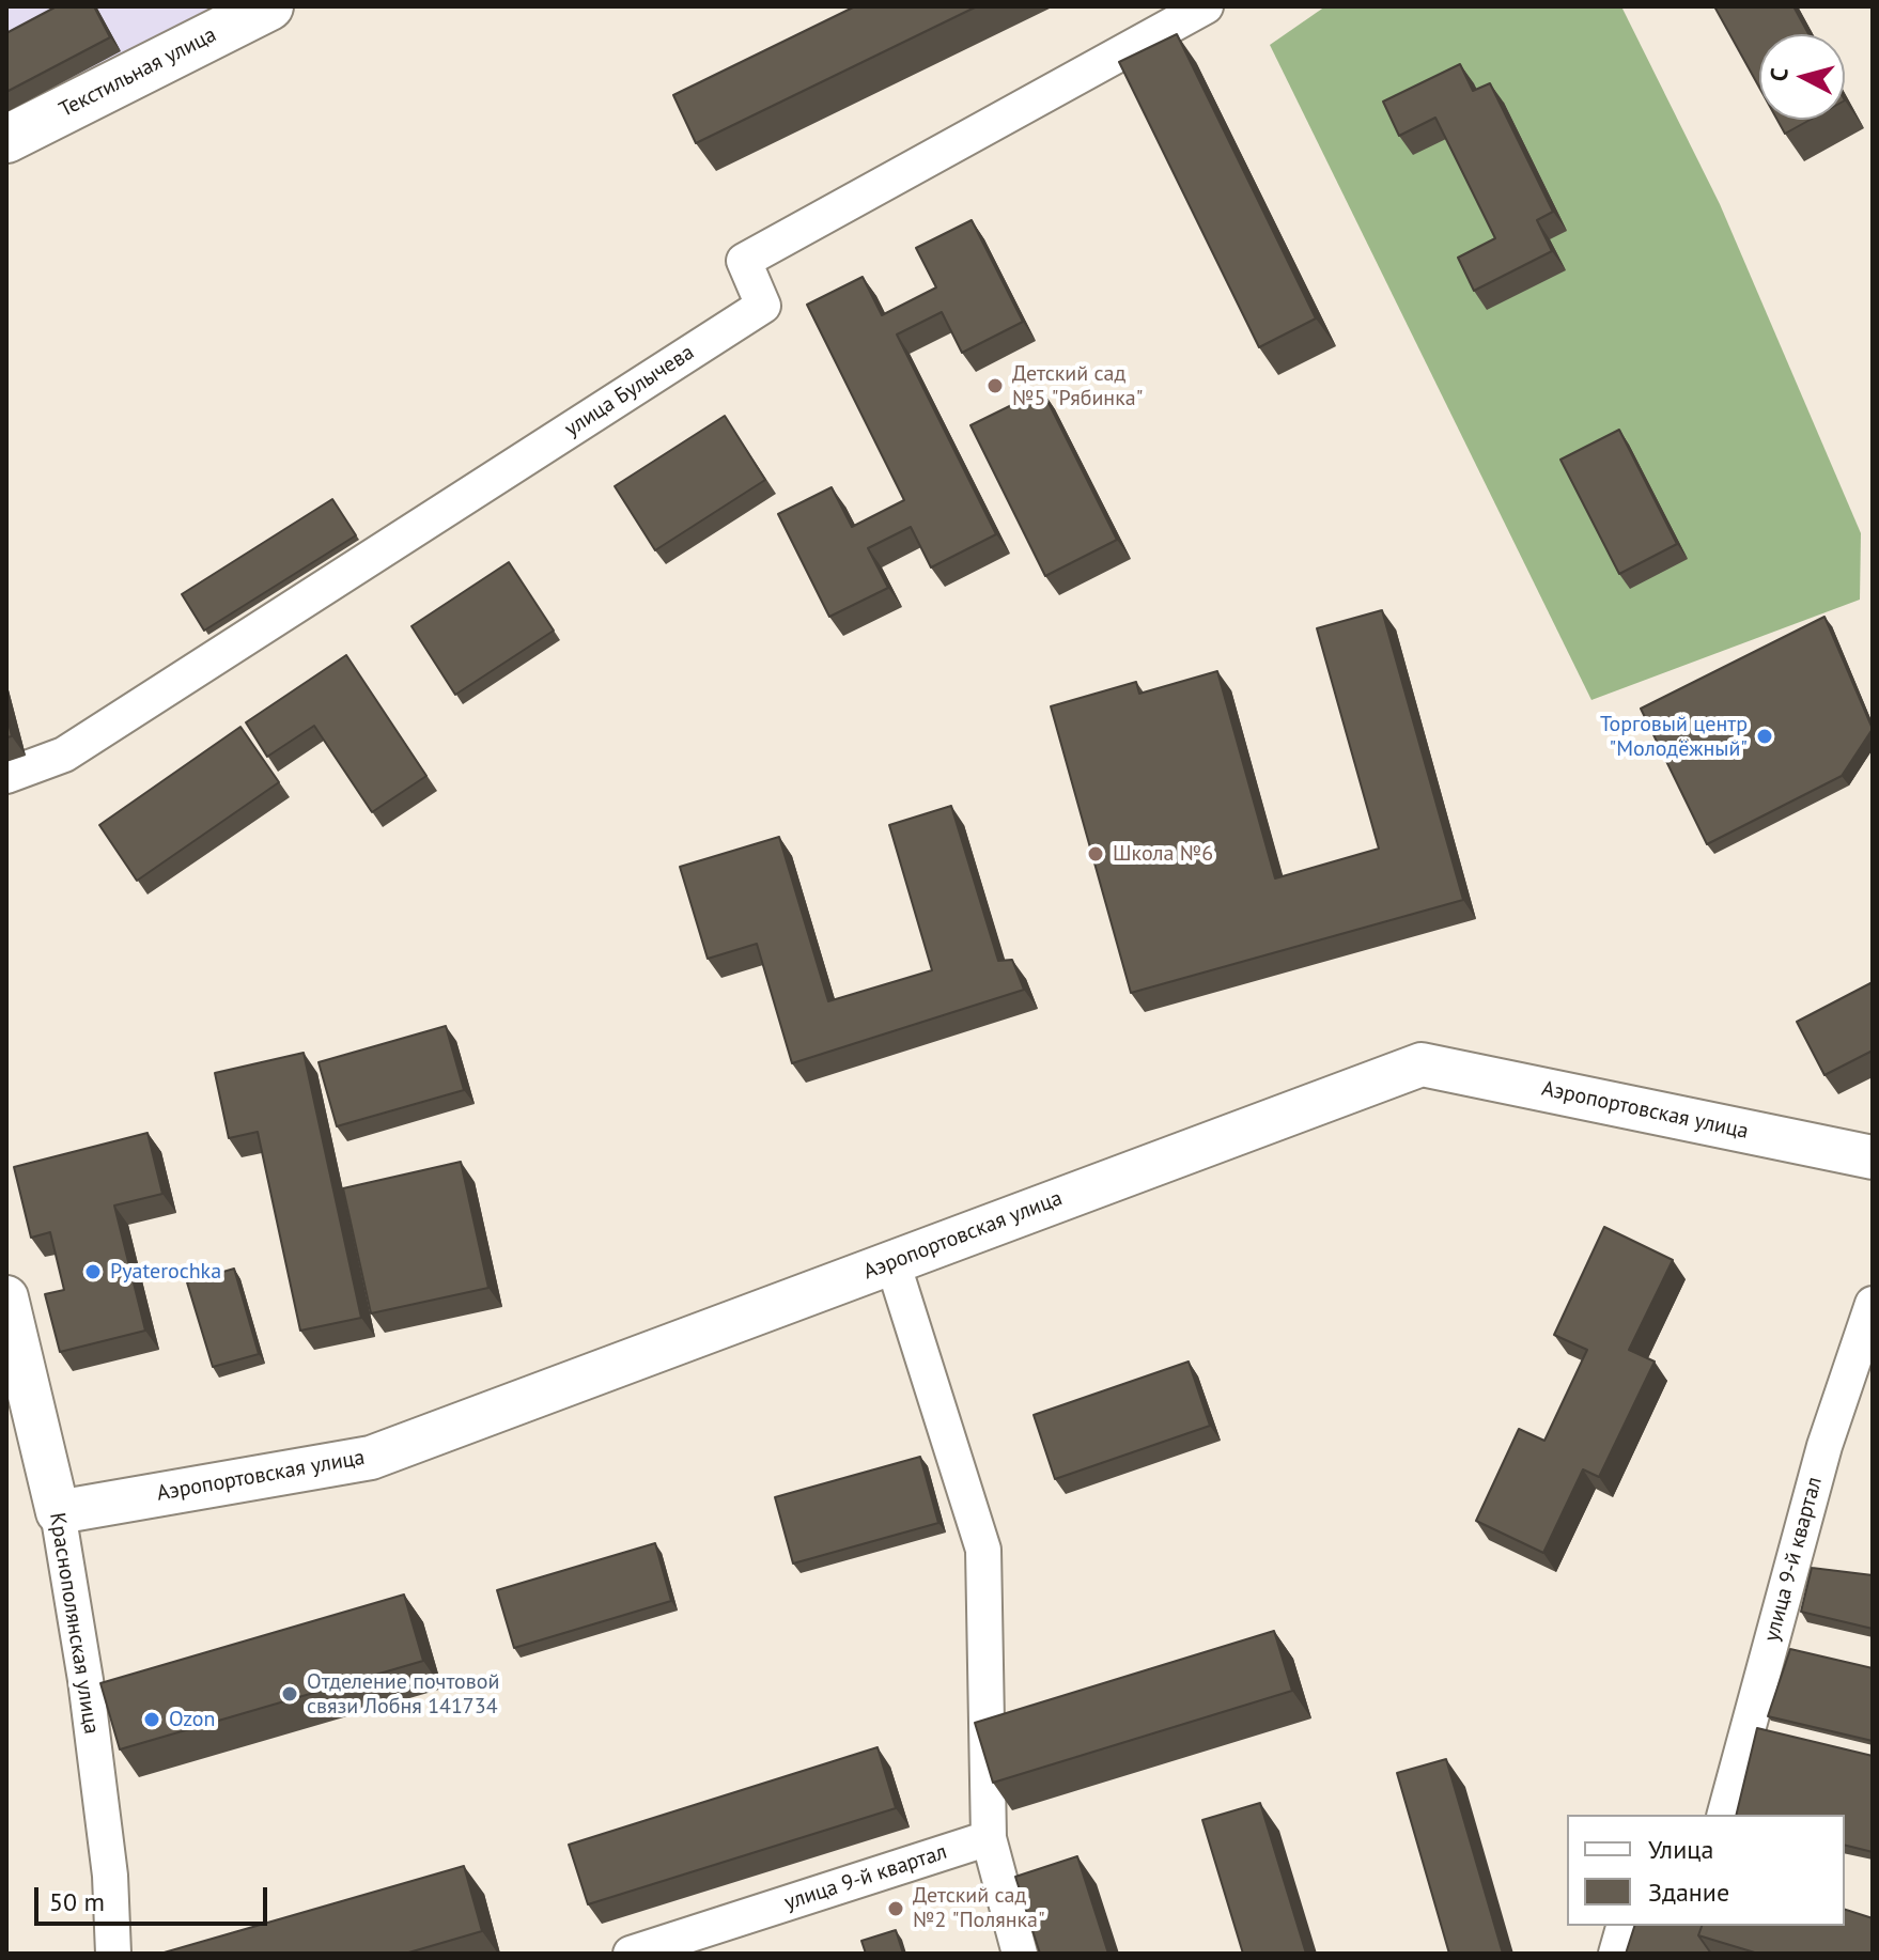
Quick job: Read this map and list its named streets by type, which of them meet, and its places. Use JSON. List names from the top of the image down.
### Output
{
  "streets": {
    "main road": ["Текстильная улица"],
    "street": [
      "улица Булычева",
      "Аэропортовская улица",
      "улица 9-й квартал",
      "Краснополянская улица"
    ]
  },
  "crossings": [
    ["Аэропортовская улица", "Краснополянская улица"]
  ],
  "places": [
    "Детский сад №5 \"Рябинка\"",
    "Торговый центр \"Молодёжный\"",
    "Школа №6",
    "Pyaterochka",
    "Отделение почтовой связи Лобня 141734",
    "Ozon",
    "Детский сад №2 \"Полянка\""
  ],
  "legend": ["Улица", "Здание"],
  "scale_bar": "50 m",
  "north": "left"
}
